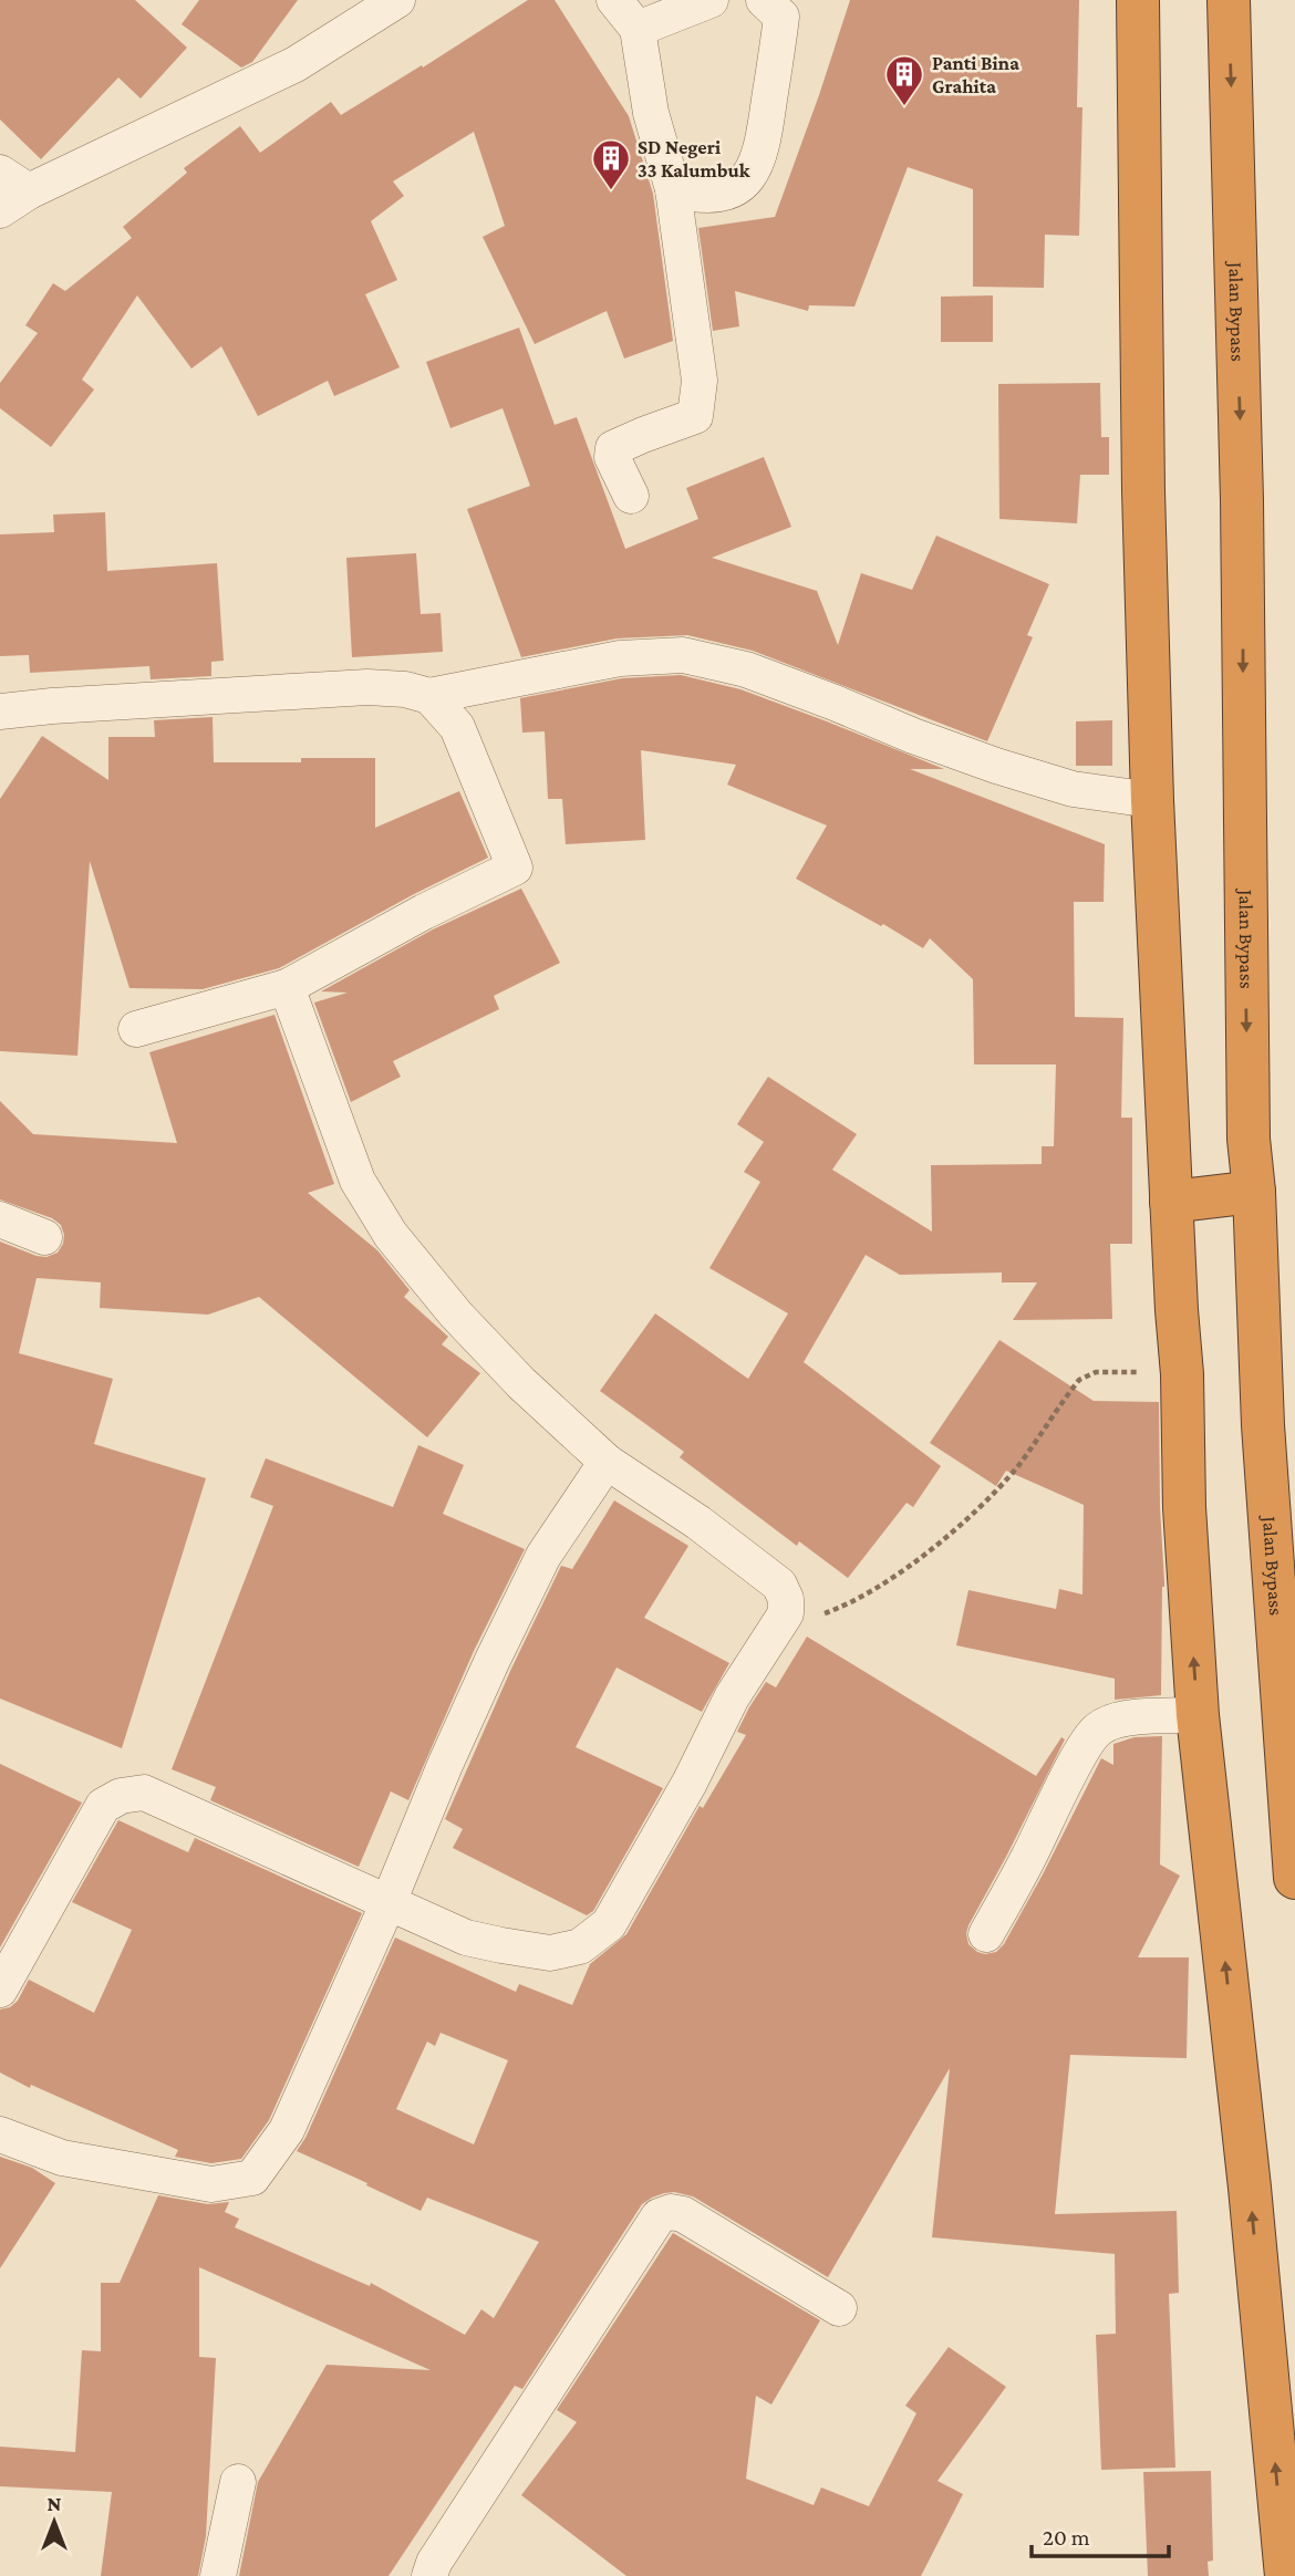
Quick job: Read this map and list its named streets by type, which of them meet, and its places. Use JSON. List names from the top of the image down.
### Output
{
  "streets": {
    "highway": ["Jalan Bypass"]
  },
  "places": {
    "building": ["Panti Bina Grahita", "SD Negeri 33 Kalumbuk"]
  },
  "scale_bar": "20 m",
  "north": "top"
}
